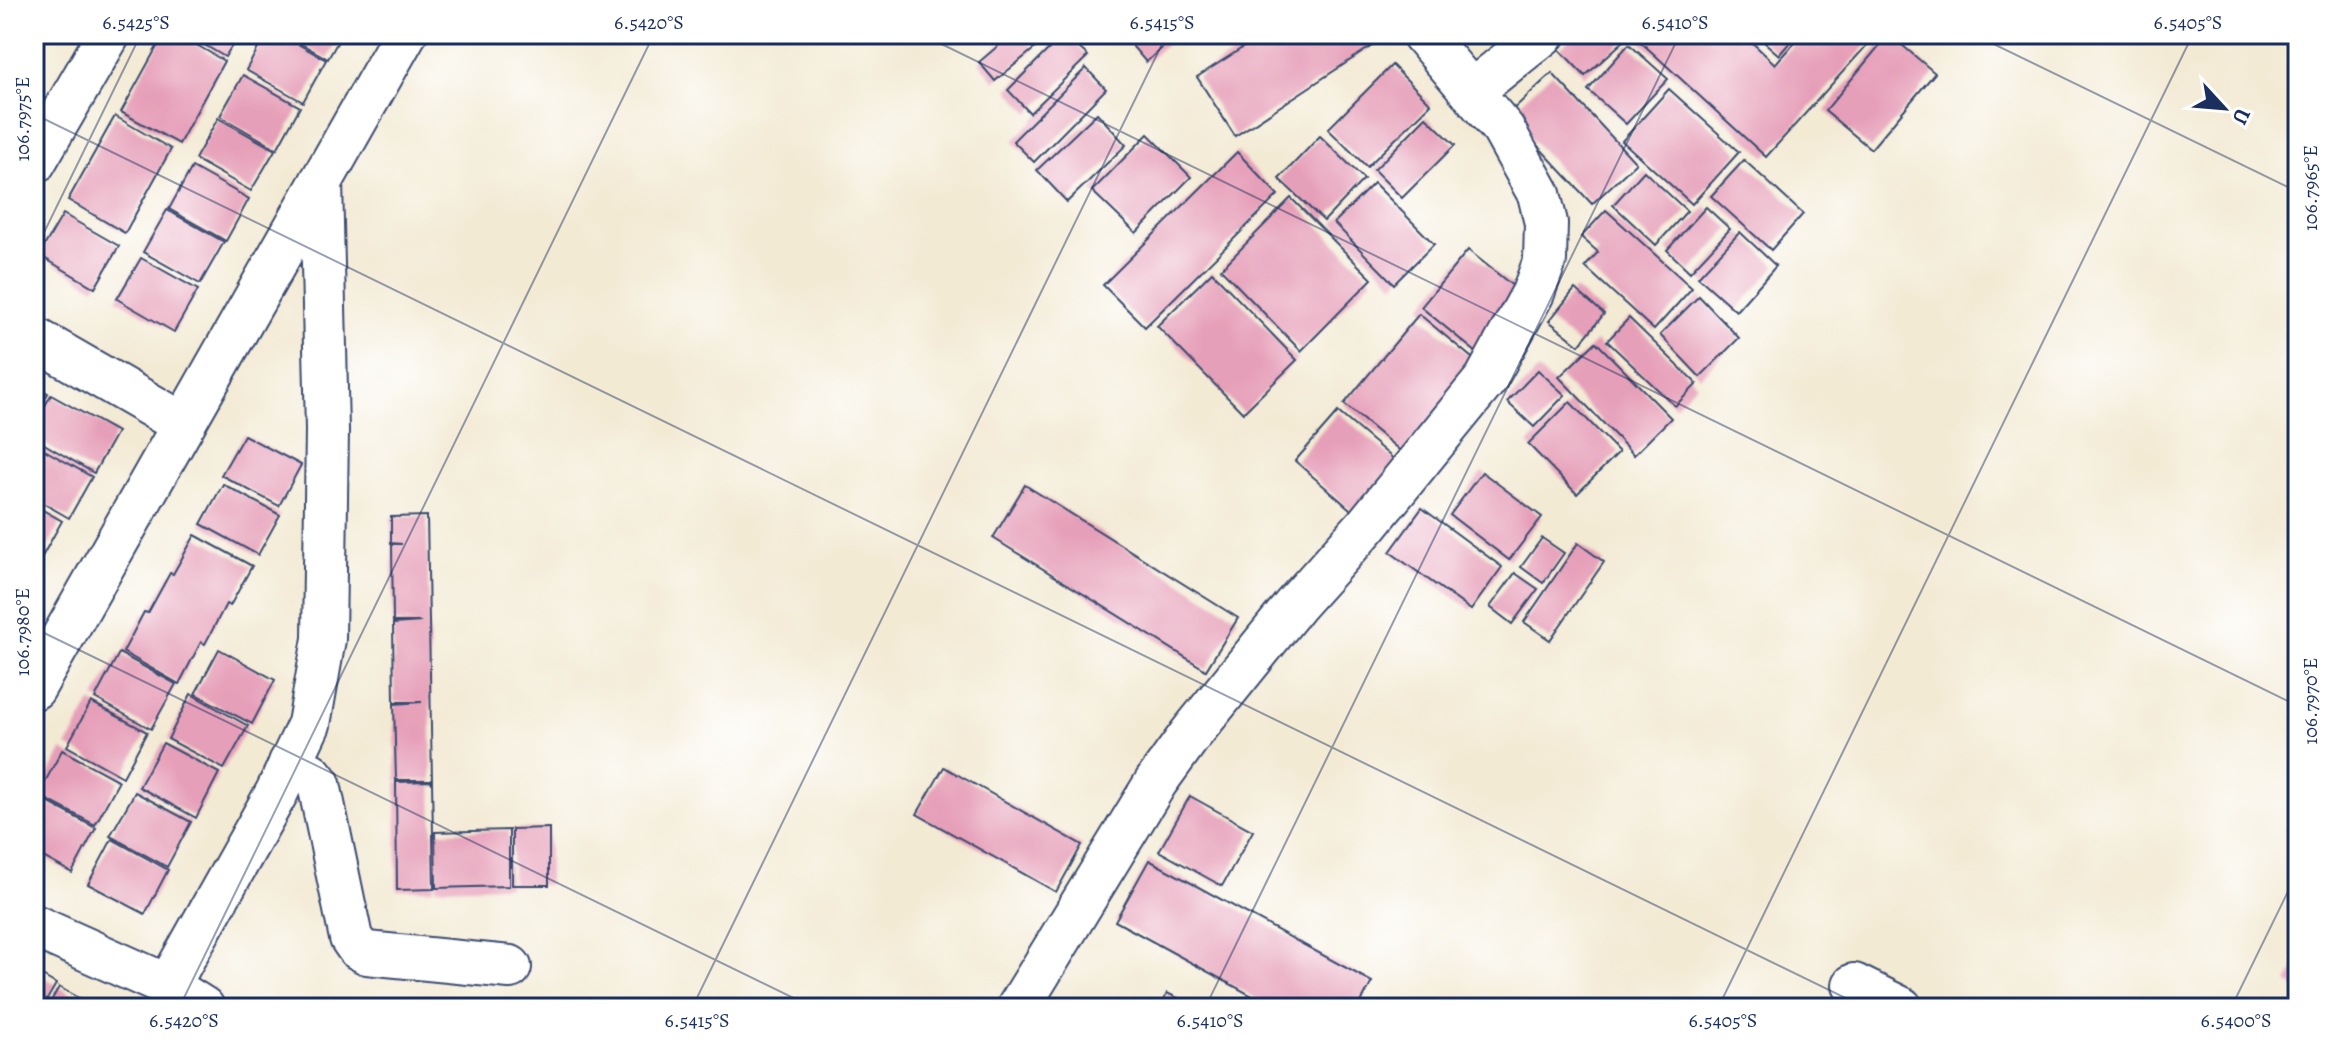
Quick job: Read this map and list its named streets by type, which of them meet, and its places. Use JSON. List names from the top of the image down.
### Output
{
  "north": "bottom right",
  "coordinates": [
    "6.5425°S",
    "6.5420°S",
    "6.5415°S",
    "6.5410°S",
    "6.5405°S",
    "106.7975°E",
    "106.7965°E",
    "106.7980°E",
    "106.7970°E",
    "6.5400°S"
  ]
}
